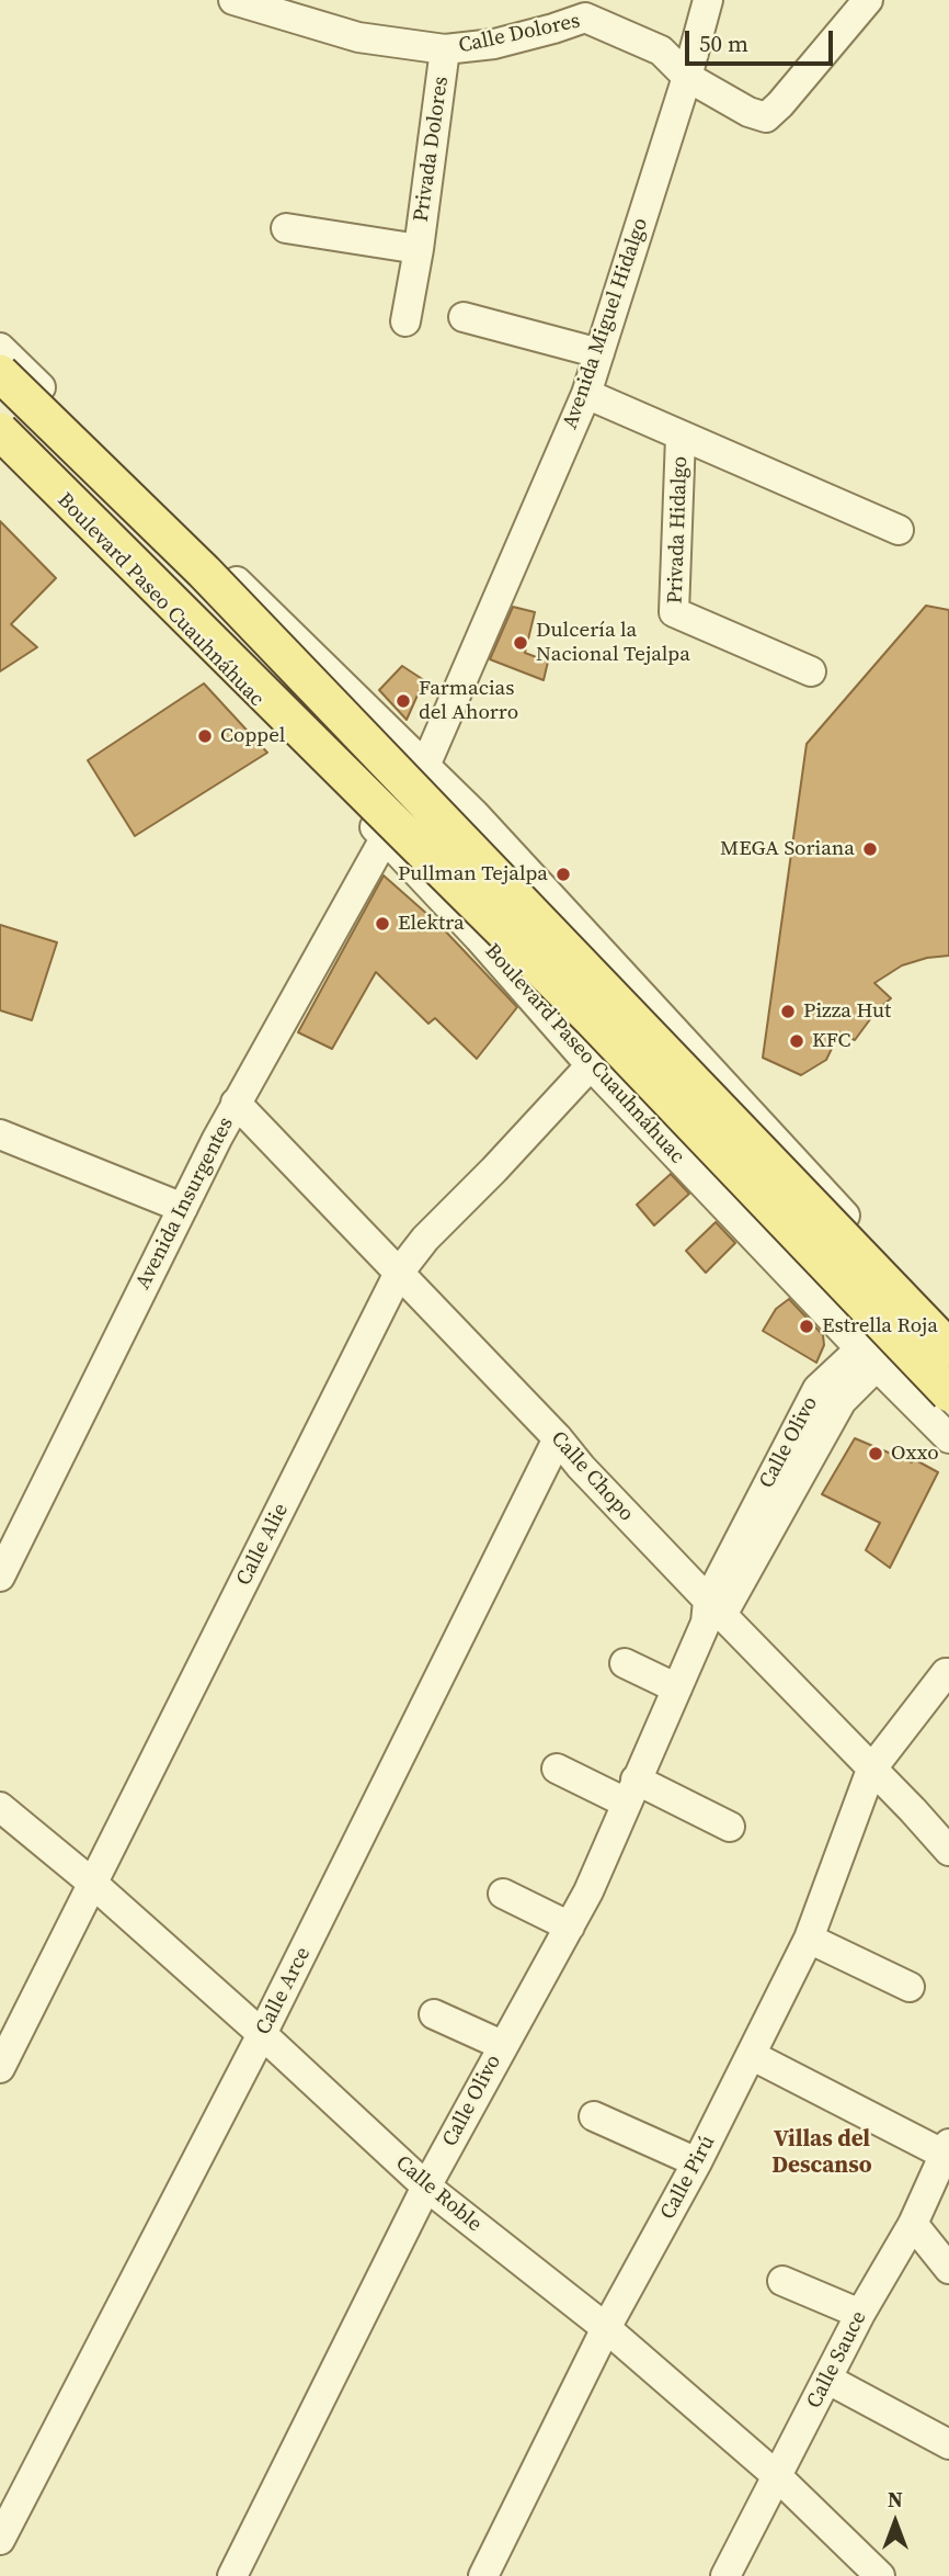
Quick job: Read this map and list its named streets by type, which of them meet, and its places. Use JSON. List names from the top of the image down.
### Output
{
  "streets": {
    "main road": ["Boulevard Paseo Cuauhnáhuac"],
    "street": [
      "Calle Dolores",
      "Privada Dolores",
      "Avenida Miguel Hidalgo",
      "Privada Hidalgo",
      "Avenida Insurgentes",
      "Calle Olivo",
      "Calle Chopo",
      "Calle Alie",
      "Calle Arce",
      "Calle Pirú",
      "Calle Roble",
      "Calle Sauce"
    ]
  },
  "crossings": [
    ["Calle Dolores", "Privada Dolores"],
    ["Calle Dolores", "Avenida Miguel Hidalgo"],
    ["Avenida Miguel Hidalgo", "Privada Hidalgo"],
    ["Avenida Miguel Hidalgo", "Boulevard Paseo Cuauhnáhuac"],
    ["Avenida Miguel Hidalgo", "Avenida Insurgentes"],
    ["Boulevard Paseo Cuauhnáhuac", "Avenida Insurgentes"],
    ["Boulevard Paseo Cuauhnáhuac", "Calle Olivo"],
    ["Boulevard Paseo Cuauhnáhuac", "Calle Alie"],
    ["Avenida Insurgentes", "Calle Chopo"],
    ["Calle Olivo", "Calle Chopo"],
    ["Calle Olivo", "Calle Roble"],
    ["Calle Chopo", "Calle Alie"],
    ["Calle Chopo", "Calle Arce"],
    ["Calle Chopo", "Calle Pirú"],
    ["Calle Alie", "Calle Roble"],
    ["Calle Arce", "Calle Roble"],
    ["Calle Pirú", "Calle Roble"],
    ["Calle Roble", "Calle Sauce"]
  ],
  "districts": ["Villas del Descanso"],
  "places": [
    "Dulcería la Nacional Tejalpa",
    "Farmacias del Ahorro",
    "Coppel",
    "MEGA Soriana",
    "Pullman Tejalpa",
    "Elektra",
    "Pizza Hut",
    "KFC",
    "Estrella Roja",
    "Oxxo"
  ],
  "scale_bar": "50 m",
  "north": "top"
}
